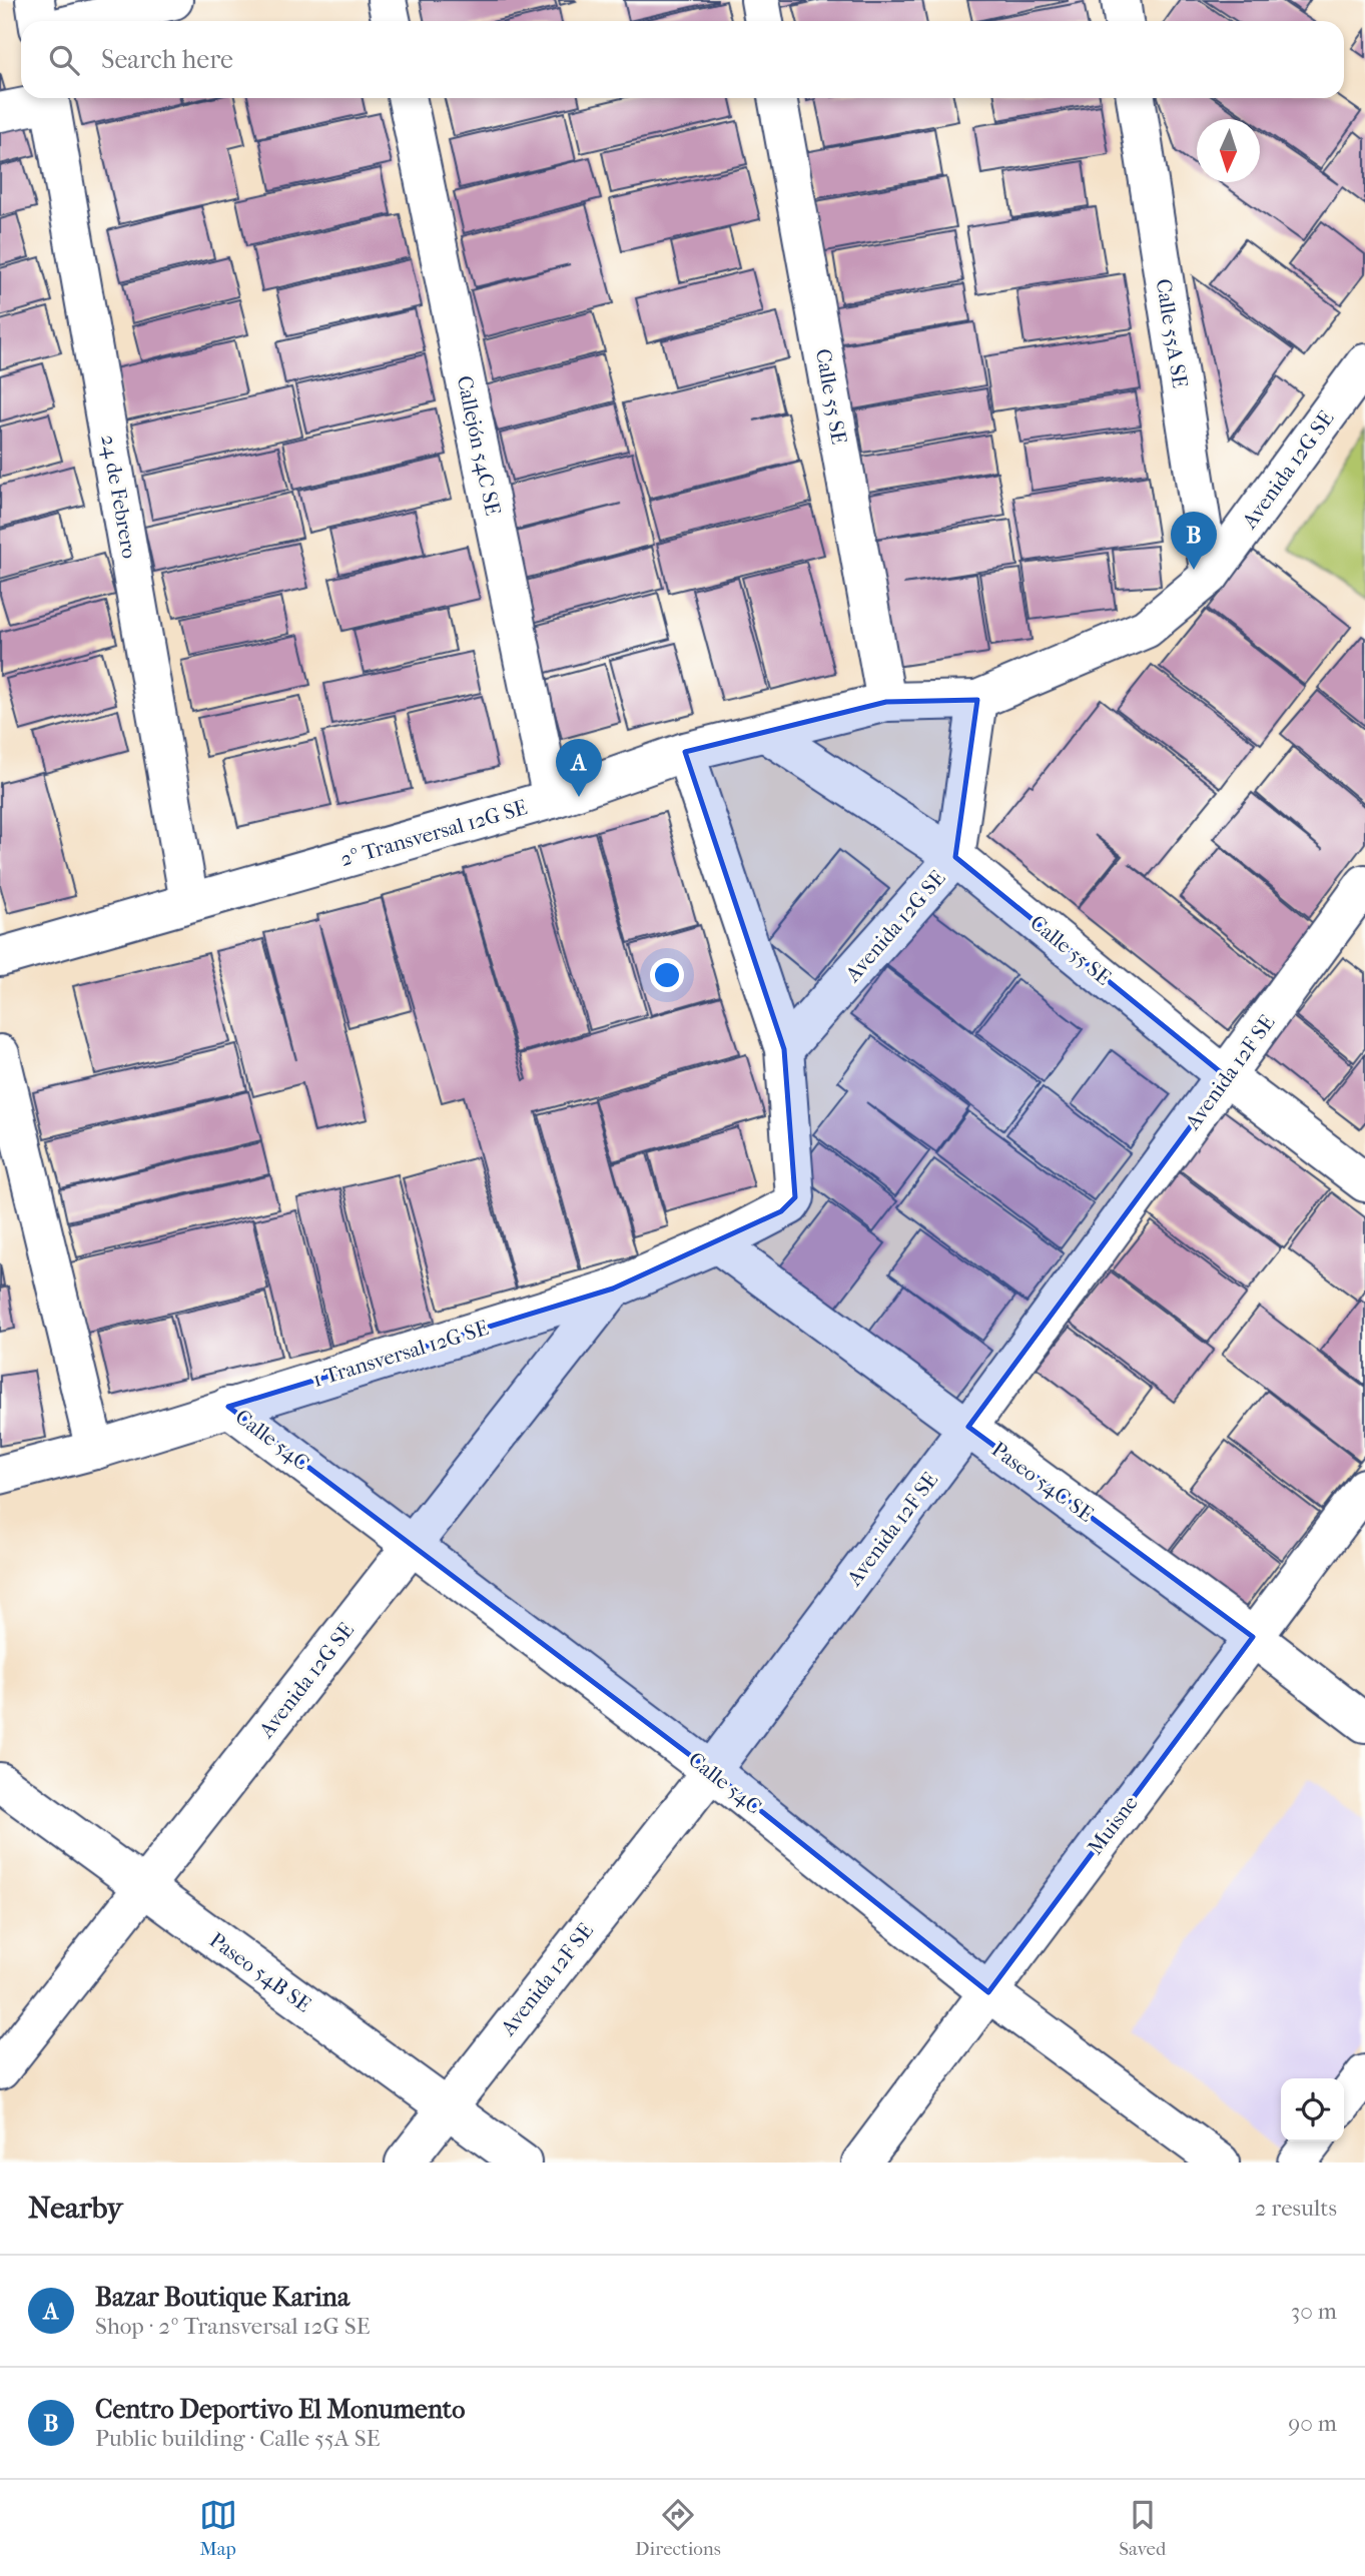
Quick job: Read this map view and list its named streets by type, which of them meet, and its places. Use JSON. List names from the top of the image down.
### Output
{
  "streets": {
    "street": [
      "Calle 55A SE",
      "Calle 55 SE",
      "Callejón 54C SE",
      "Avenida 12G SE",
      "24 de Febrero",
      "2º Transversal 12G SE",
      "Avenida 12F SE",
      "1 Transversal 12G SE",
      "Calle 54C",
      "Paseo 54C SE",
      "Muisne",
      "Paseo 54B SE"
    ]
  },
  "crossings": [
    ["Calle 55A SE", "Avenida 12G SE"],
    ["Calle 55 SE", "Avenida 12G SE"],
    ["Calle 55 SE", "2º Transversal 12G SE"],
    ["Calle 55 SE", "Avenida 12F SE"],
    ["Callejón 54C SE", "2º Transversal 12G SE"],
    ["Avenida 12G SE", "2º Transversal 12G SE"],
    ["Avenida 12G SE", "1 Transversal 12G SE"],
    ["Avenida 12G SE", "Calle 54C"],
    ["Avenida 12G SE", "Paseo 54B SE"],
    ["24 de Febrero", "2º Transversal 12G SE"],
    ["Avenida 12F SE", "Calle 54C"],
    ["Avenida 12F SE", "Paseo 54C SE"],
    ["Avenida 12F SE", "Paseo 54B SE"],
    ["1 Transversal 12G SE", "Calle 54C"],
    ["1 Transversal 12G SE", "Paseo 54C SE"],
    ["Calle 54C", "Muisne"],
    ["Paseo 54C SE", "Muisne"]
  ],
  "north": "bottom",
  "page": {
    "search": "Search here",
    "pins": ["B", "A"],
    "heading": ["Nearby", "2 results"],
    "list": [
      {
        "mark": "A",
        "name": "Bazar Boutique Karina",
        "note": "Shop · 2º Transversal 12G SE",
        "value": "30 m"
      },
      {
        "mark": "B",
        "name": "Centro Deportivo El Monumento",
        "note": "Public building · Calle 55A SE",
        "value": "90 m"
      }
    ],
    "nav": ["Map", "Directions", "Saved"]
  }
}
